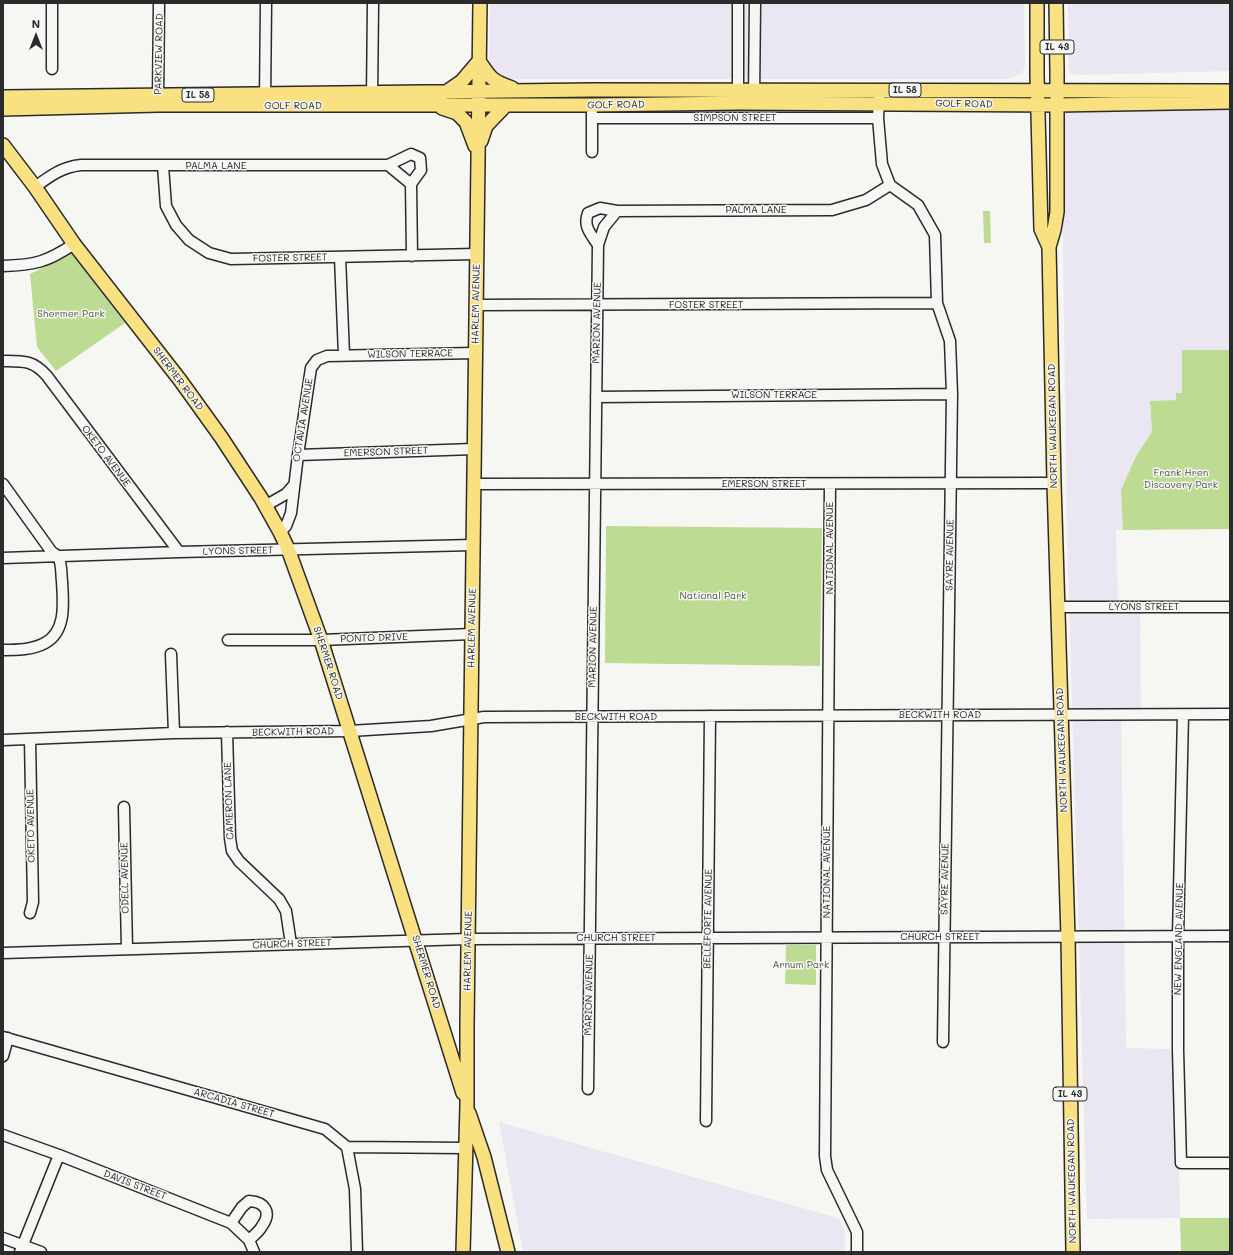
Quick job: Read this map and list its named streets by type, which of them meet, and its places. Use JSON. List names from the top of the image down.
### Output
{
  "streets": {
    "main road": [
      "IL 43",
      "IL 58",
      "GOLF ROAD",
      "HARLEM AVENUE",
      "SHERMER ROAD",
      "NORTH WAUKEGAN ROAD"
    ],
    "street": [
      "PARKVIEW ROAD",
      "SIMPSON STREET",
      "PALMA LANE",
      "FOSTER STREET",
      "MARION AVENUE",
      "WILSON TERRACE",
      "OCTAVIA AVENUE",
      "EMERSON STREET",
      "OKETO AVENUE",
      "NATIONAL AVENUE",
      "LYONS STREET",
      "SAYRE AVENUE",
      "PONTO DRIVE",
      "BECKWITH ROAD",
      "CAMERON LANE",
      "ODELL AVENUE",
      "BELLEFORTE AVENUE",
      "CHURCH STREET",
      "NEW ENGLAND AVENUE",
      "ARCADIA STREET",
      "DAVIS STREET"
    ]
  },
  "crossings": [
    ["IL 43", "GOLF ROAD"],
    ["IL 43", "NORTH WAUKEGAN ROAD"],
    ["PARKVIEW ROAD", "GOLF ROAD"],
    ["GOLF ROAD", "HARLEM AVENUE"],
    ["GOLF ROAD", "NORTH WAUKEGAN ROAD"],
    ["PALMA LANE", "FOSTER STREET"],
    ["PALMA LANE", "MARION AVENUE"],
    ["PALMA LANE", "SHERMER ROAD"],
    ["PALMA LANE", "SAYRE AVENUE"],
    ["FOSTER STREET", "HARLEM AVENUE"],
    ["FOSTER STREET", "MARION AVENUE"],
    ["FOSTER STREET", "SAYRE AVENUE"],
    ["HARLEM AVENUE", "WILSON TERRACE"],
    ["HARLEM AVENUE", "SHERMER ROAD"],
    ["HARLEM AVENUE", "EMERSON STREET"],
    ["HARLEM AVENUE", "LYONS STREET"],
    ["HARLEM AVENUE", "PONTO DRIVE"],
    ["HARLEM AVENUE", "BECKWITH ROAD"],
    ["HARLEM AVENUE", "CHURCH STREET"],
    ["MARION AVENUE", "WILSON TERRACE"],
    ["MARION AVENUE", "EMERSON STREET"],
    ["MARION AVENUE", "BECKWITH ROAD"],
    ["MARION AVENUE", "CHURCH STREET"],
    ["WILSON TERRACE", "OCTAVIA AVENUE"],
    ["WILSON TERRACE", "SAYRE AVENUE"],
    ["SHERMER ROAD", "OCTAVIA AVENUE"],
    ["SHERMER ROAD", "LYONS STREET"],
    ["SHERMER ROAD", "PONTO DRIVE"],
    ["SHERMER ROAD", "BECKWITH ROAD"],
    ["SHERMER ROAD", "CHURCH STREET"],
    ["OCTAVIA AVENUE", "EMERSON STREET"],
    ["NORTH WAUKEGAN ROAD", "EMERSON STREET"],
    ["NORTH WAUKEGAN ROAD", "LYONS STREET"],
    ["NORTH WAUKEGAN ROAD", "BECKWITH ROAD"],
    ["NORTH WAUKEGAN ROAD", "CHURCH STREET"],
    ["EMERSON STREET", "NATIONAL AVENUE"],
    ["EMERSON STREET", "SAYRE AVENUE"],
    ["OKETO AVENUE", "LYONS STREET"],
    ["OKETO AVENUE", "BECKWITH ROAD"],
    ["NATIONAL AVENUE", "BECKWITH ROAD"],
    ["NATIONAL AVENUE", "CHURCH STREET"],
    ["SAYRE AVENUE", "BECKWITH ROAD"],
    ["SAYRE AVENUE", "CHURCH STREET"],
    ["BECKWITH ROAD", "CAMERON LANE"],
    ["BECKWITH ROAD", "BELLEFORTE AVENUE"],
    ["BECKWITH ROAD", "NEW ENGLAND AVENUE"],
    ["CAMERON LANE", "CHURCH STREET"],
    ["ODELL AVENUE", "CHURCH STREET"],
    ["BELLEFORTE AVENUE", "CHURCH STREET"],
    ["CHURCH STREET", "NEW ENGLAND AVENUE"]
  ],
  "parks": [
    "Shermer Park",
    "Frank Hren Discovery Park",
    "National Park",
    "Arnum Park"
  ],
  "north": "top"
}
